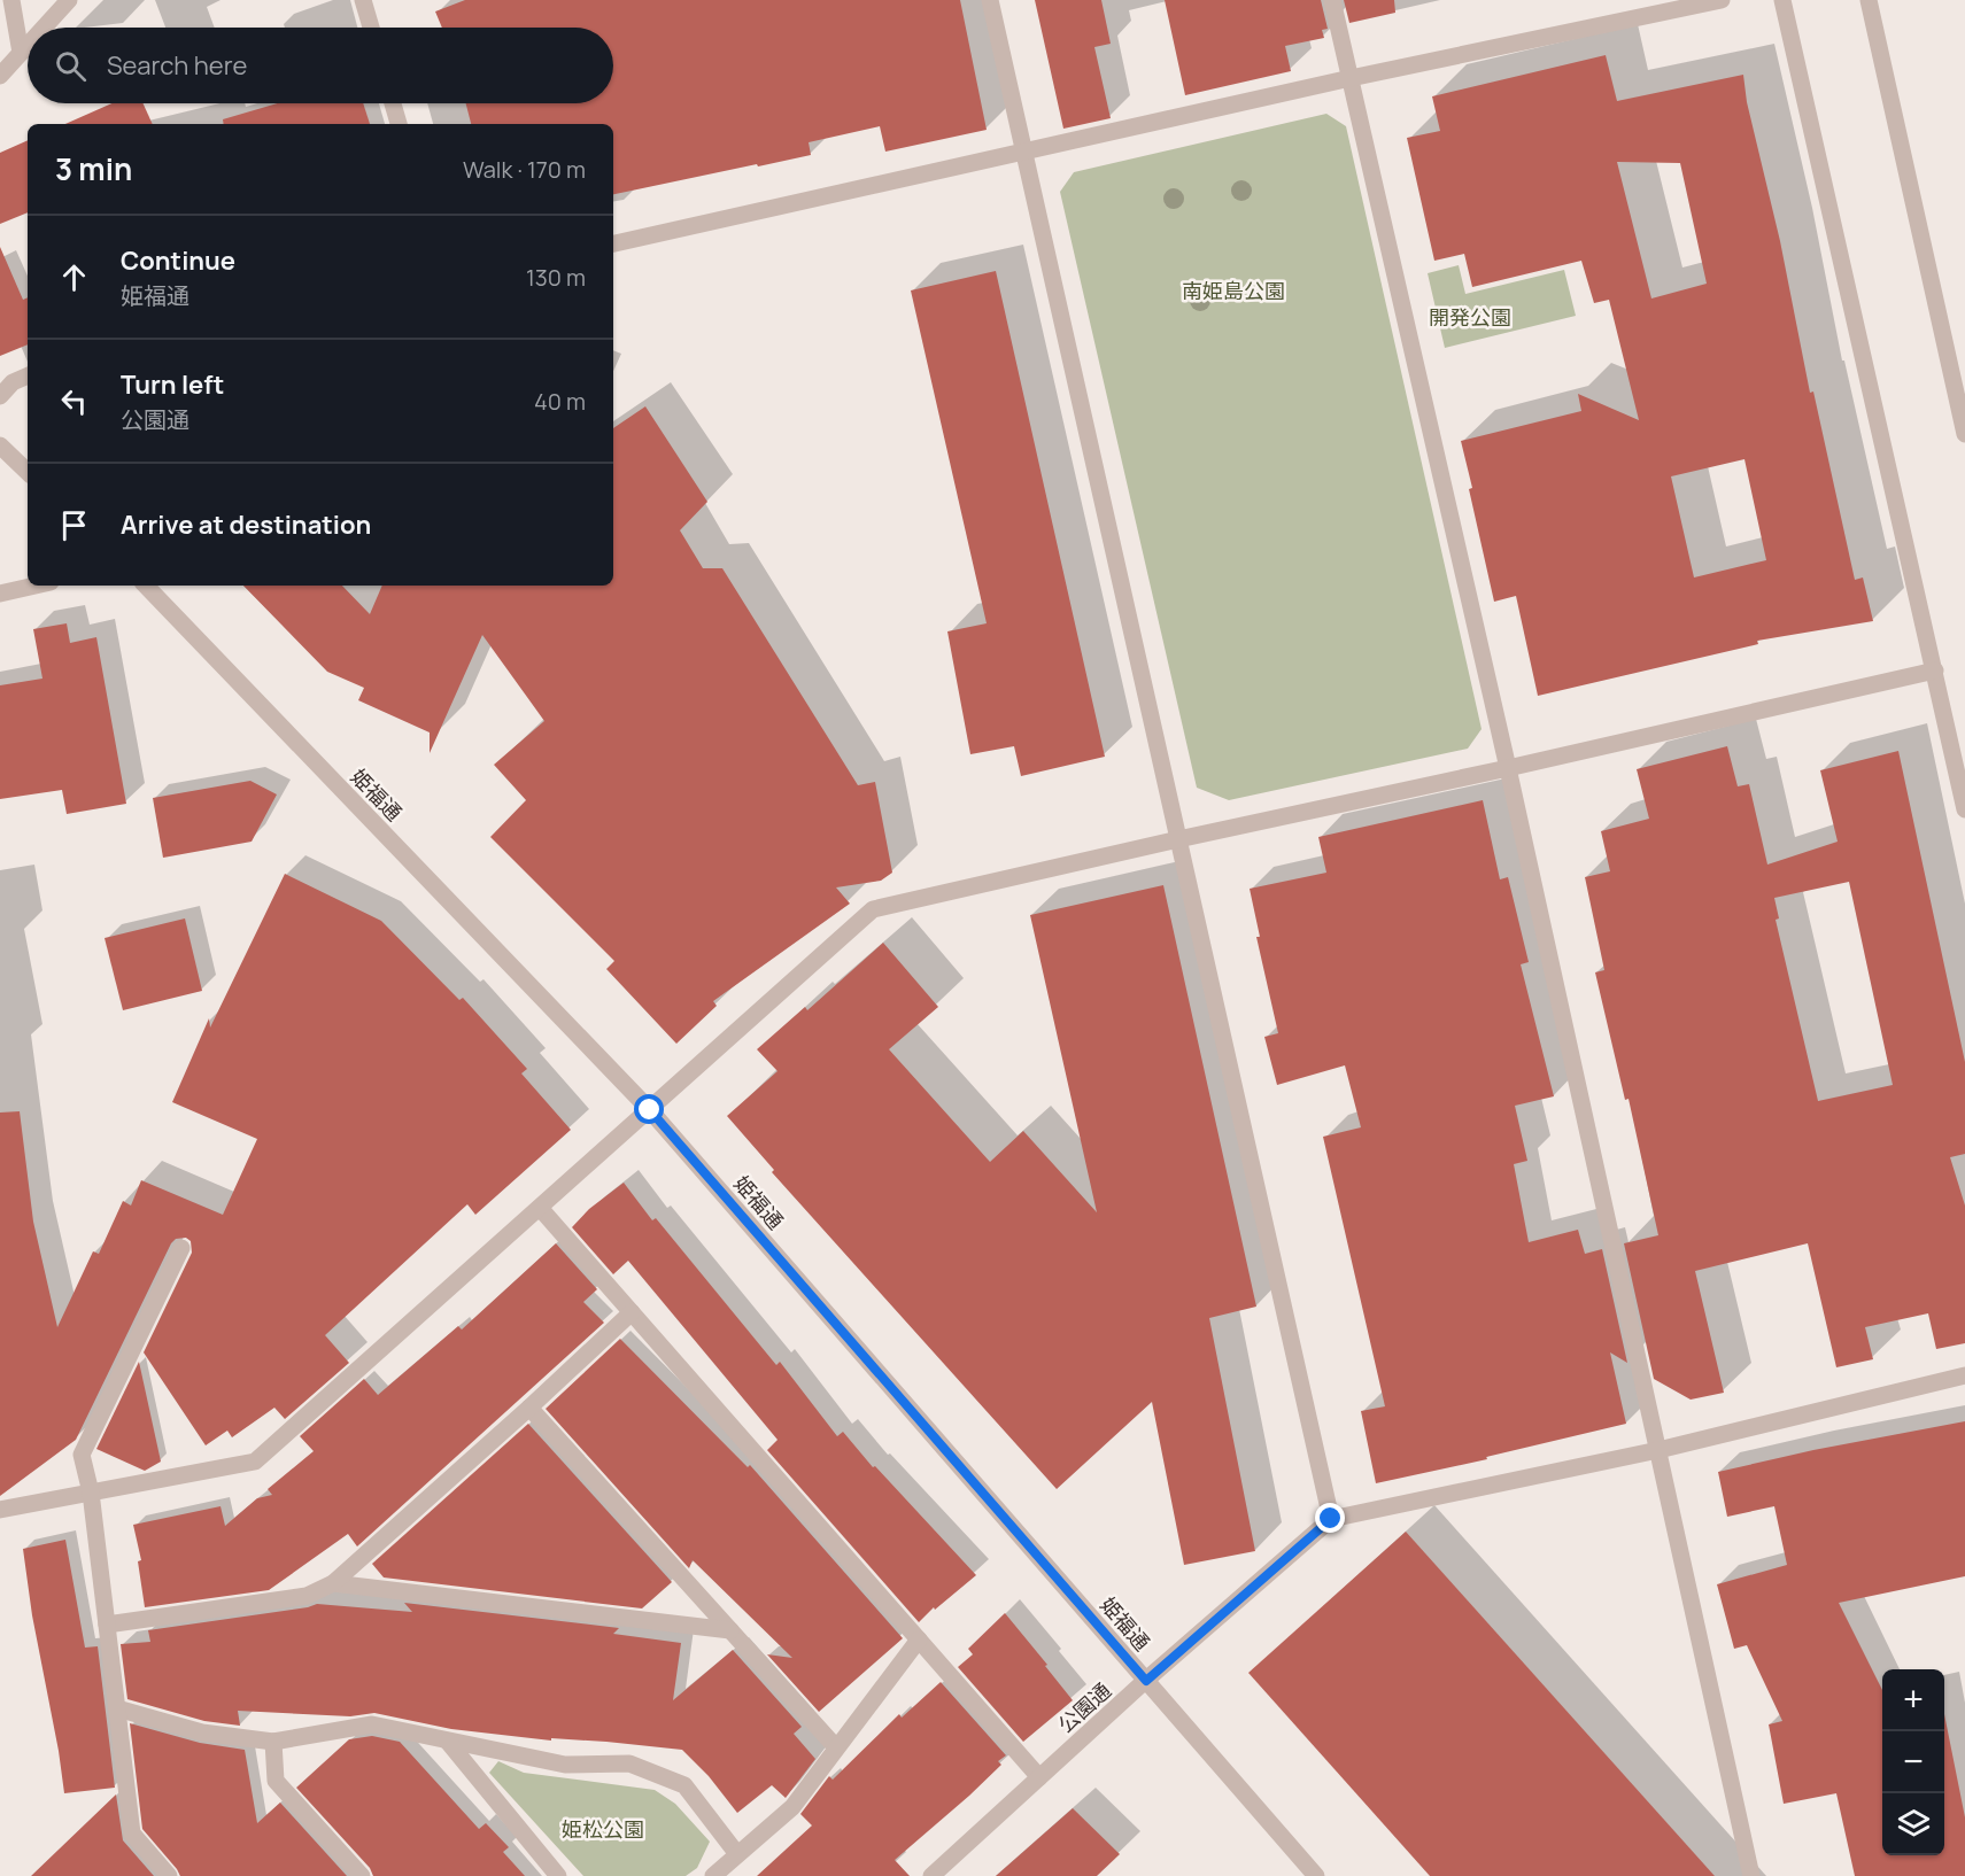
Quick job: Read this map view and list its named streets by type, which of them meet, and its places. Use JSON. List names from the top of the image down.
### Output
{
  "streets": {
    "street": ["姫福通", "公園通"]
  },
  "crossings": [
    ["姫福通", "公園通"]
  ],
  "parks": ["南姫島公園", "開発公園", "姫松公園"],
  "page": {
    "search": "Search here",
    "heading": ["3 min", "Walk · 170 m"],
    "list": [
      ["Continue", "姫福通", "130 m"],
      ["Turn left", "公園通", "40 m"],
      "Arrive at destination"
    ],
    "map_buttons": ["+", "−"]
  }
}
